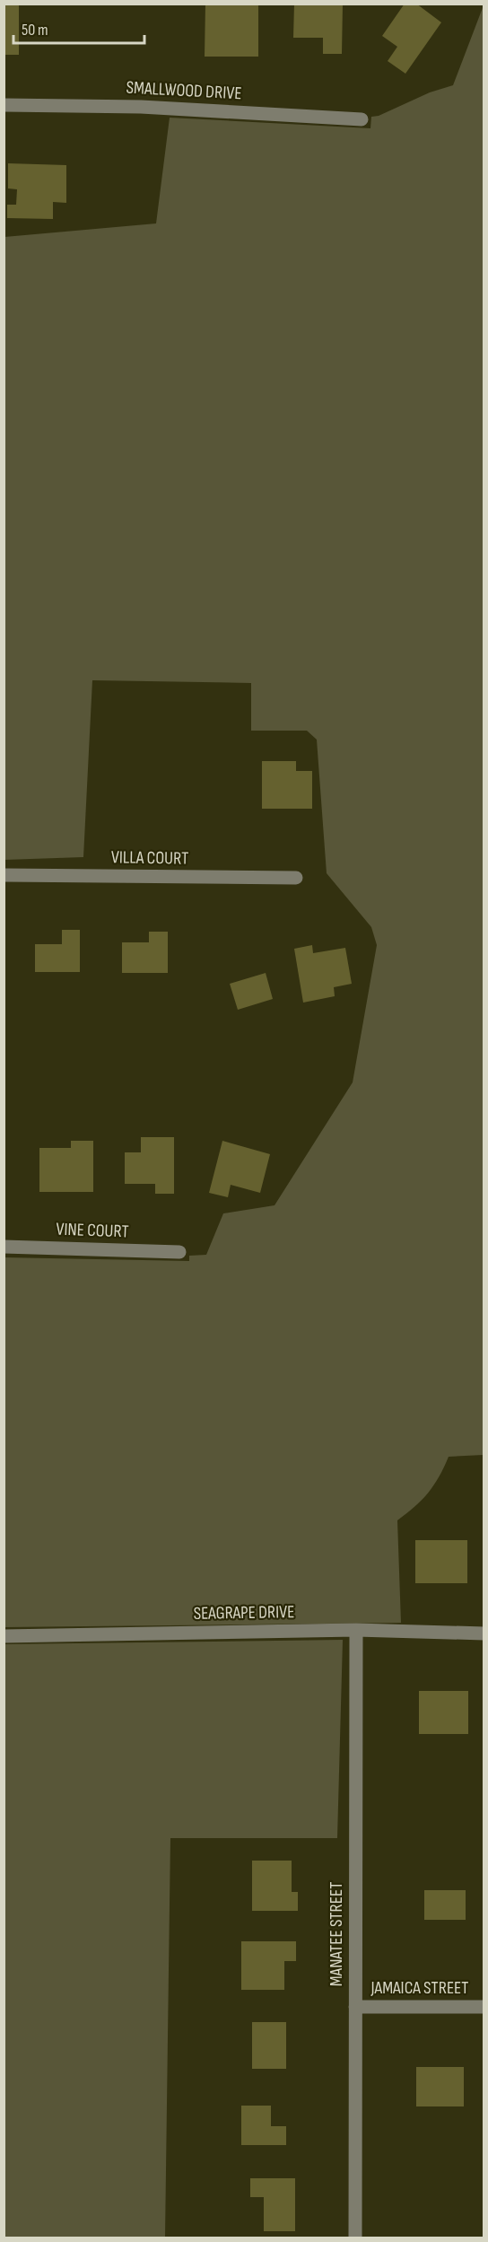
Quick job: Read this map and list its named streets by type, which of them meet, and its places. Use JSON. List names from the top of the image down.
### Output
{
  "streets": {
    "street": [
      "SMALLWOOD DRIVE",
      "VILLA COURT",
      "VINE COURT",
      "SEAGRAPE DRIVE",
      "MANATEE STREET",
      "JAMAICA STREET"
    ]
  },
  "crossings": [
    ["SEAGRAPE DRIVE", "MANATEE STREET"],
    ["MANATEE STREET", "JAMAICA STREET"]
  ],
  "scale_bar": "50 m"
}
